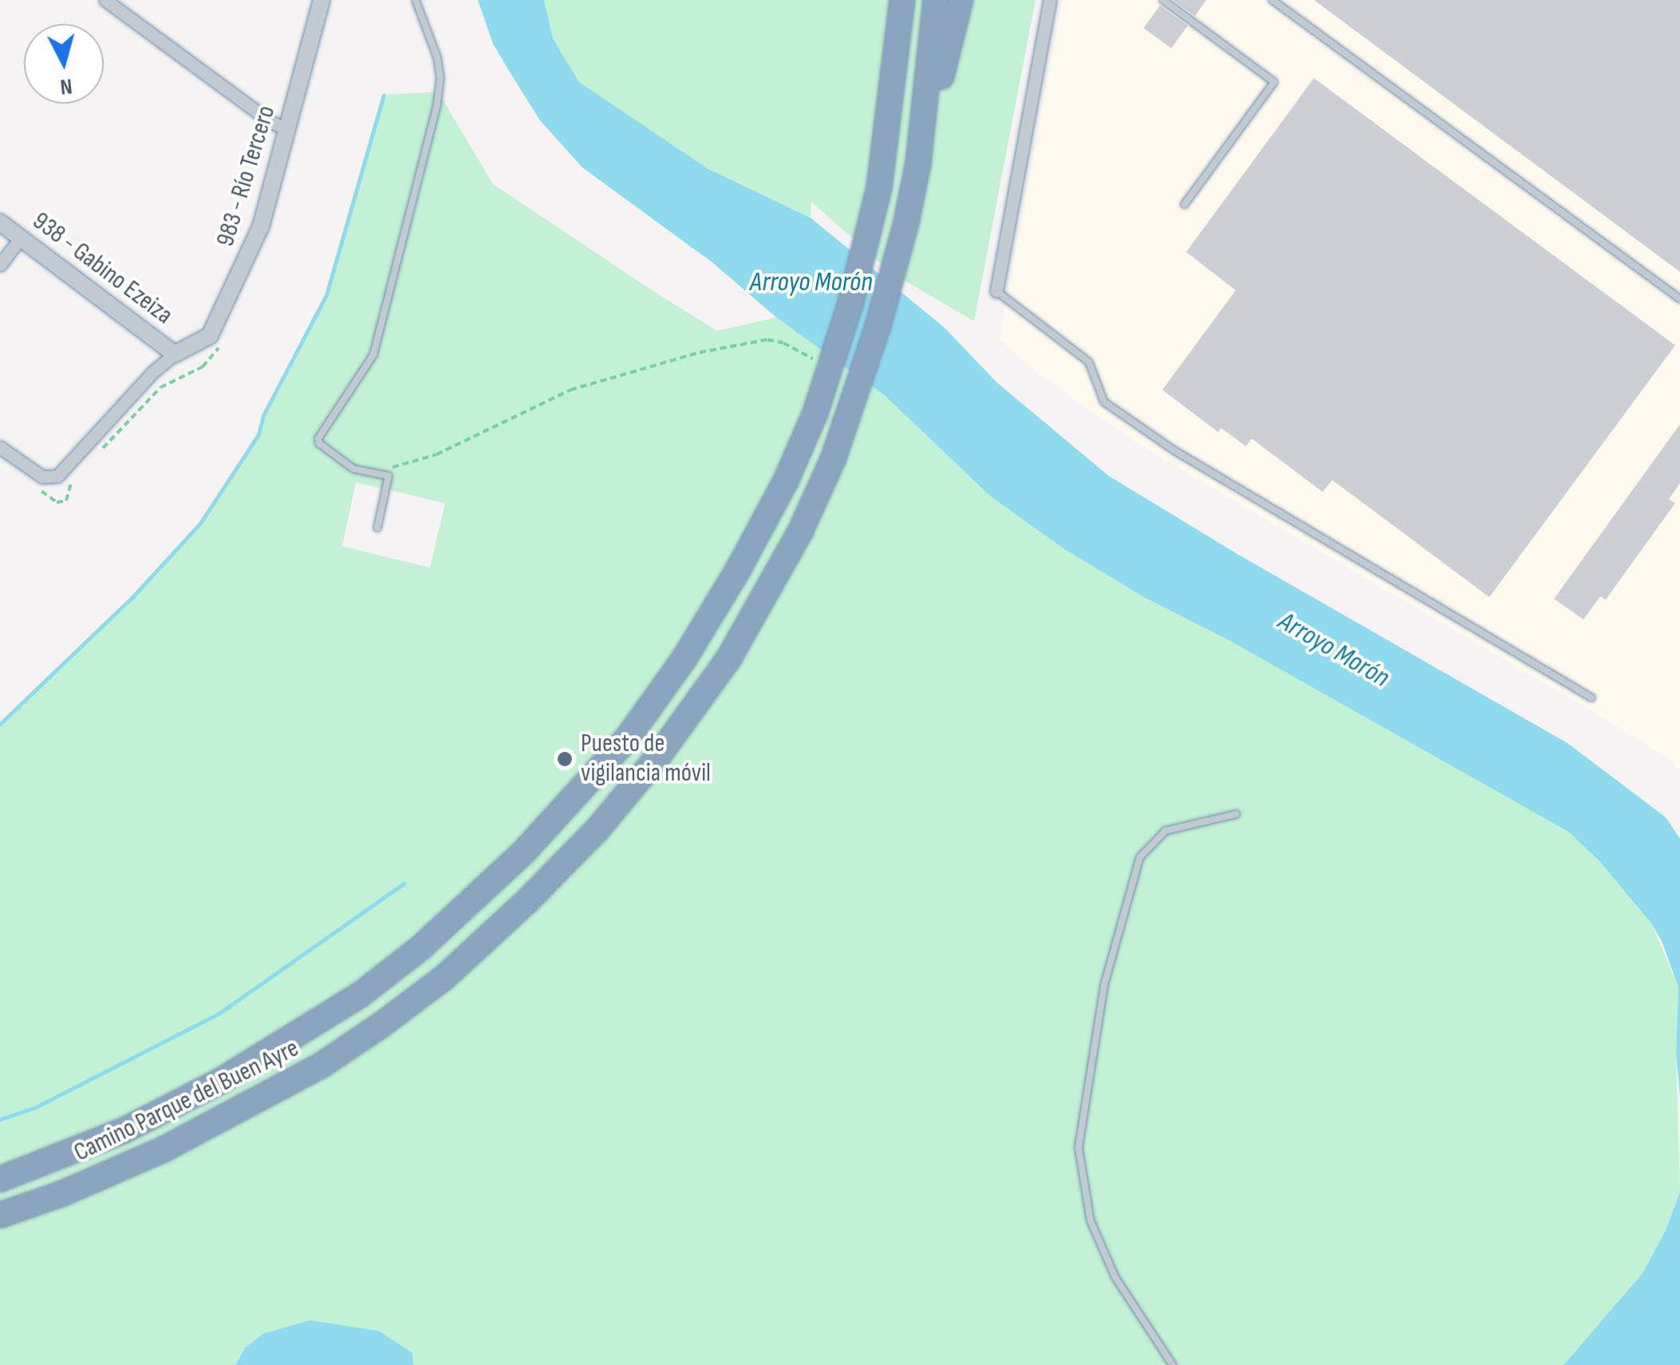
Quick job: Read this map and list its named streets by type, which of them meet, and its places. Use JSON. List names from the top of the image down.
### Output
{
  "streets": {
    "highway": ["Camino Parque del Buen Ayre"],
    "street": ["983 - Río Tercero", "938 - Gabino Ezeiza"]
  },
  "crossings": [
    ["983 - Río Tercero", "938 - Gabino Ezeiza"]
  ],
  "water": ["Arroyo Morón"],
  "places": ["Puesto de vigilancia móvil"],
  "north": "bottom"
}
